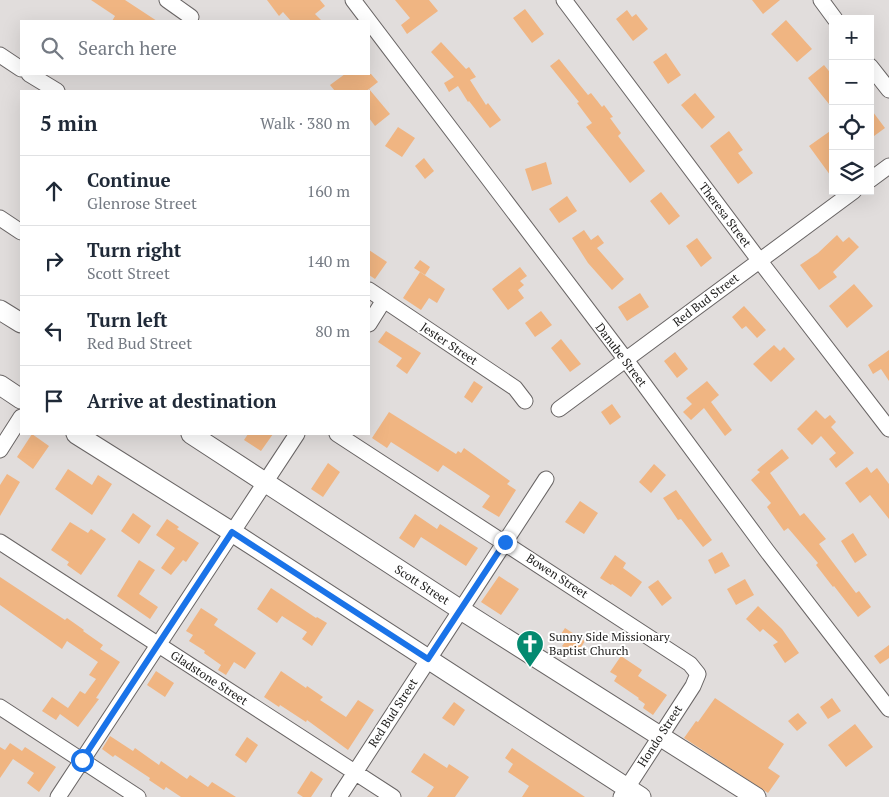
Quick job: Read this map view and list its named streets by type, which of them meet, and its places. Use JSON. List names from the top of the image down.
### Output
{
  "streets": {
    "main road": ["Scott Street"],
    "street": [
      "Theresa Street",
      "Red Bud Street",
      "Jester Street",
      "Danube Street",
      "Bowen Street",
      "Gladstone Street",
      "Hondo Street"
    ]
  },
  "crossings": [
    ["Theresa Street", "Red Bud Street"],
    ["Red Bud Street", "Danube Street"],
    ["Red Bud Street", "Bowen Street"],
    ["Red Bud Street", "Scott Street"],
    ["Red Bud Street", "Gladstone Street"],
    ["Bowen Street", "Hondo Street"],
    ["Scott Street", "Hondo Street"]
  ],
  "places": {
    "church": ["Sunny Side Missionary Baptist Church"]
  },
  "page": {
    "map_buttons": ["+", "−"],
    "search": "Search here",
    "heading": ["5 min", "Walk · 380 m"],
    "list": [
      ["Continue", "Glenrose Street", "160 m"],
      ["Turn right", "Scott Street", "140 m"],
      ["Turn left", "Red Bud Street", "80 m"],
      "Arrive at destination"
    ]
  }
}
